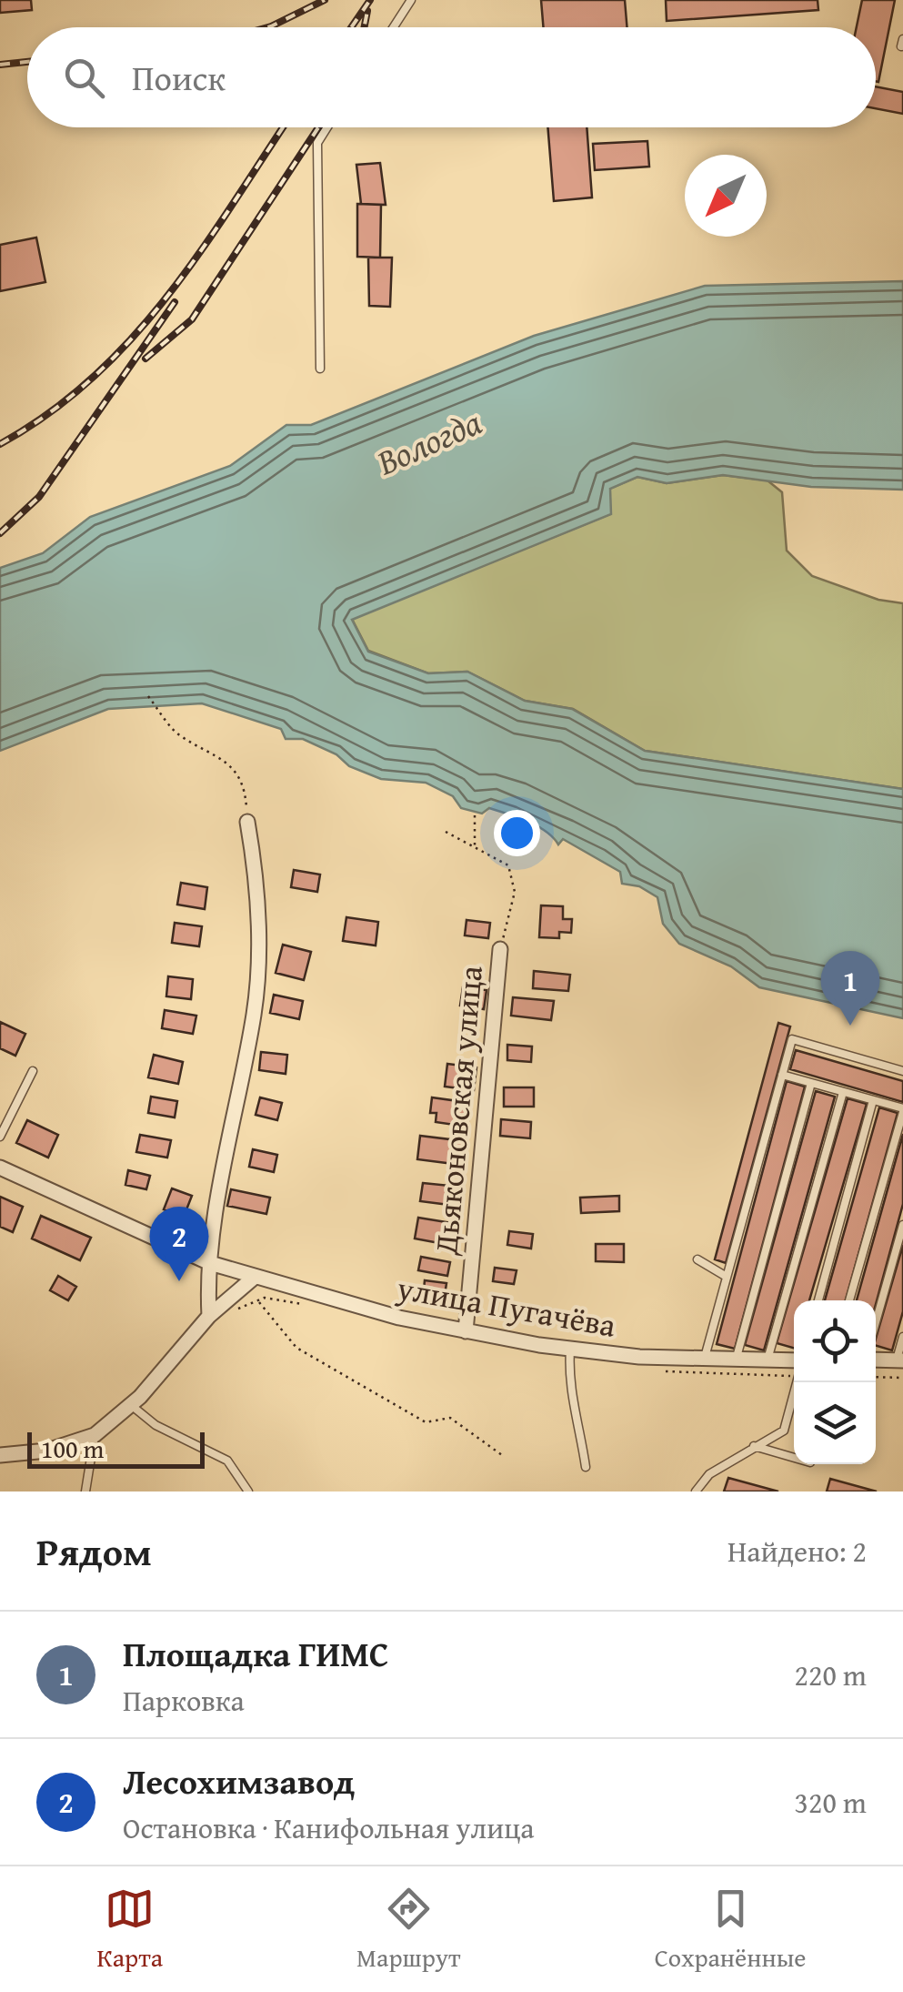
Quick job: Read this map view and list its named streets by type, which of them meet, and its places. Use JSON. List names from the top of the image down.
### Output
{
  "streets": {
    "street": ["Дьяконовская улица", "улица Пугачёва"]
  },
  "crossings": [
    ["Дьяконовская улица", "улица Пугачёва"]
  ],
  "water": ["Вологда"],
  "scale_bar": "100 m",
  "north": "bottom left",
  "page": {
    "search": "Поиск",
    "pins": ["1", "2"],
    "scale": "100 m",
    "heading": ["Рядом", "Найдено: 2"],
    "list": [
      {
        "mark": "1",
        "name": "Площадка ГИМС",
        "note": "Парковка",
        "value": "220 m"
      },
      {
        "mark": "2",
        "name": "Лесохимзавод",
        "note": "Остановка · Канифольная улица",
        "value": "320 m"
      }
    ],
    "nav": ["Карта", "Маршрут", "Сохранённые"]
  }
}
